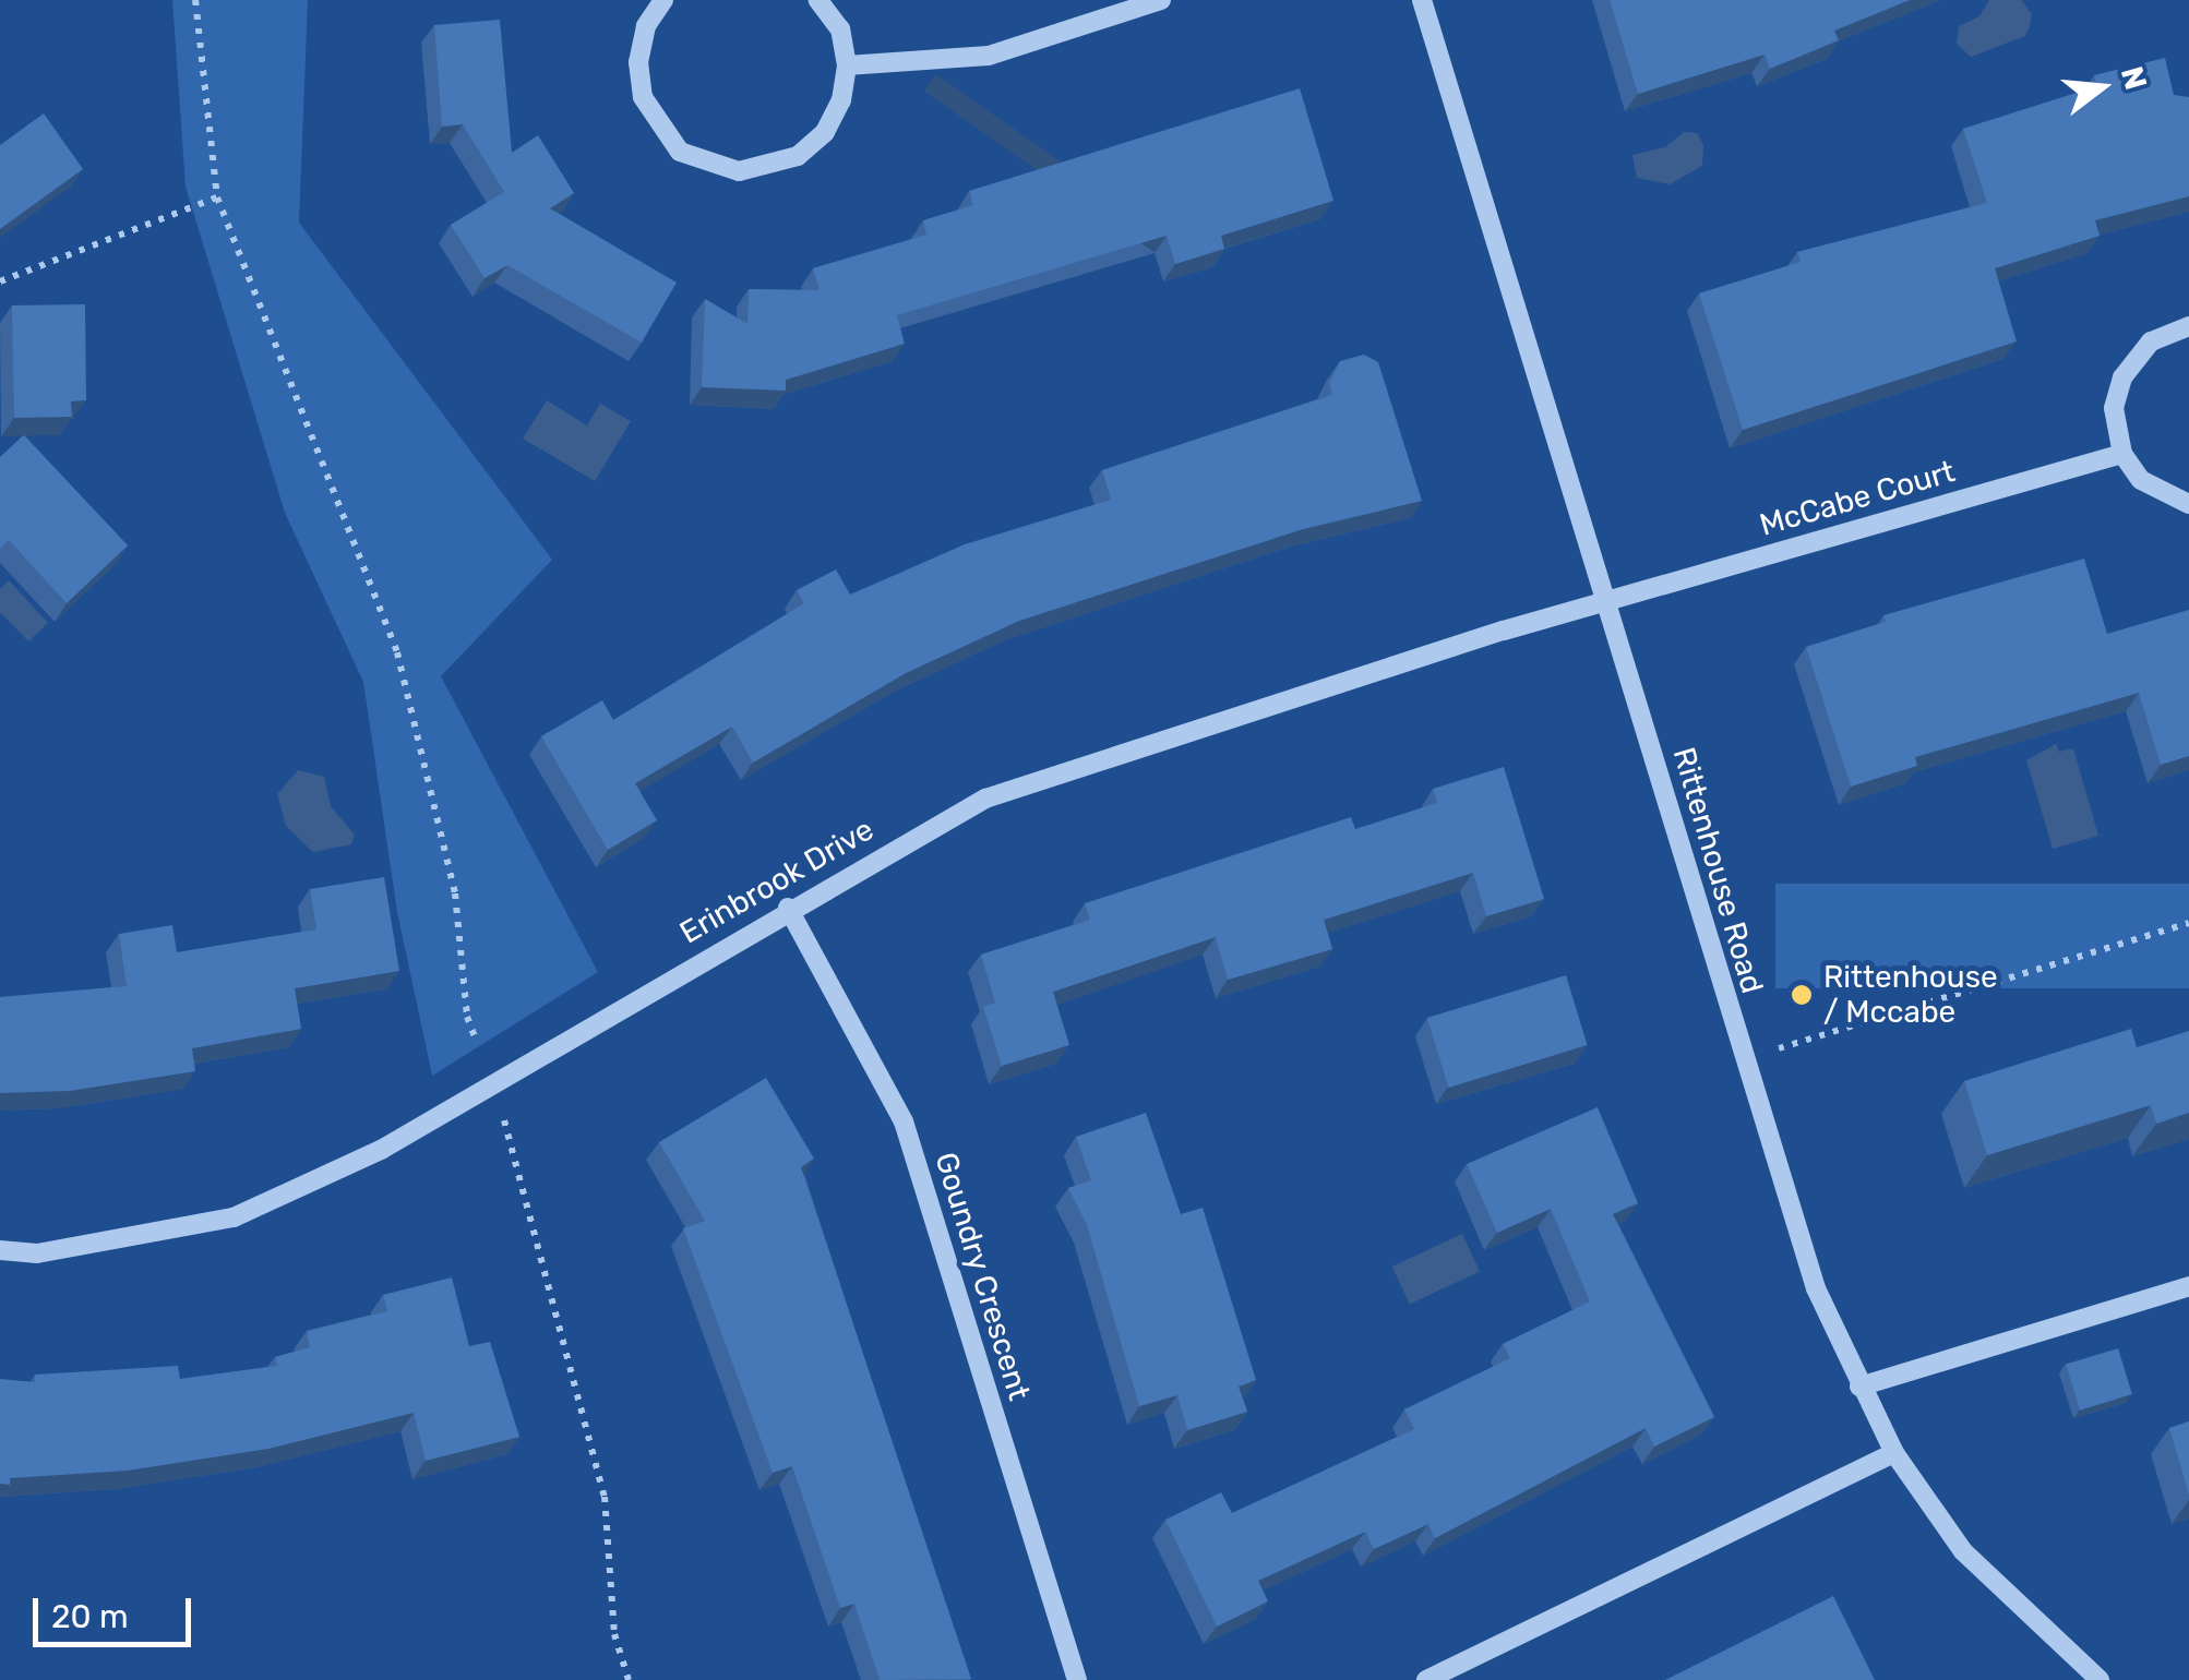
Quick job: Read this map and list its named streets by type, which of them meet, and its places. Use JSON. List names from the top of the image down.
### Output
{
  "streets": {
    "street": [
      "McCabe Court",
      "Rittenhouse Road",
      "Erinbrook Drive",
      "Goundry Crescent"
    ]
  },
  "crossings": [
    ["McCabe Court", "Rittenhouse Road"],
    ["McCabe Court", "Erinbrook Drive"],
    ["Rittenhouse Road", "Erinbrook Drive"],
    ["Erinbrook Drive", "Goundry Crescent"]
  ],
  "places": ["Rittenhouse / Mccabe"],
  "scale_bar": "20 m",
  "north": "right"
}
